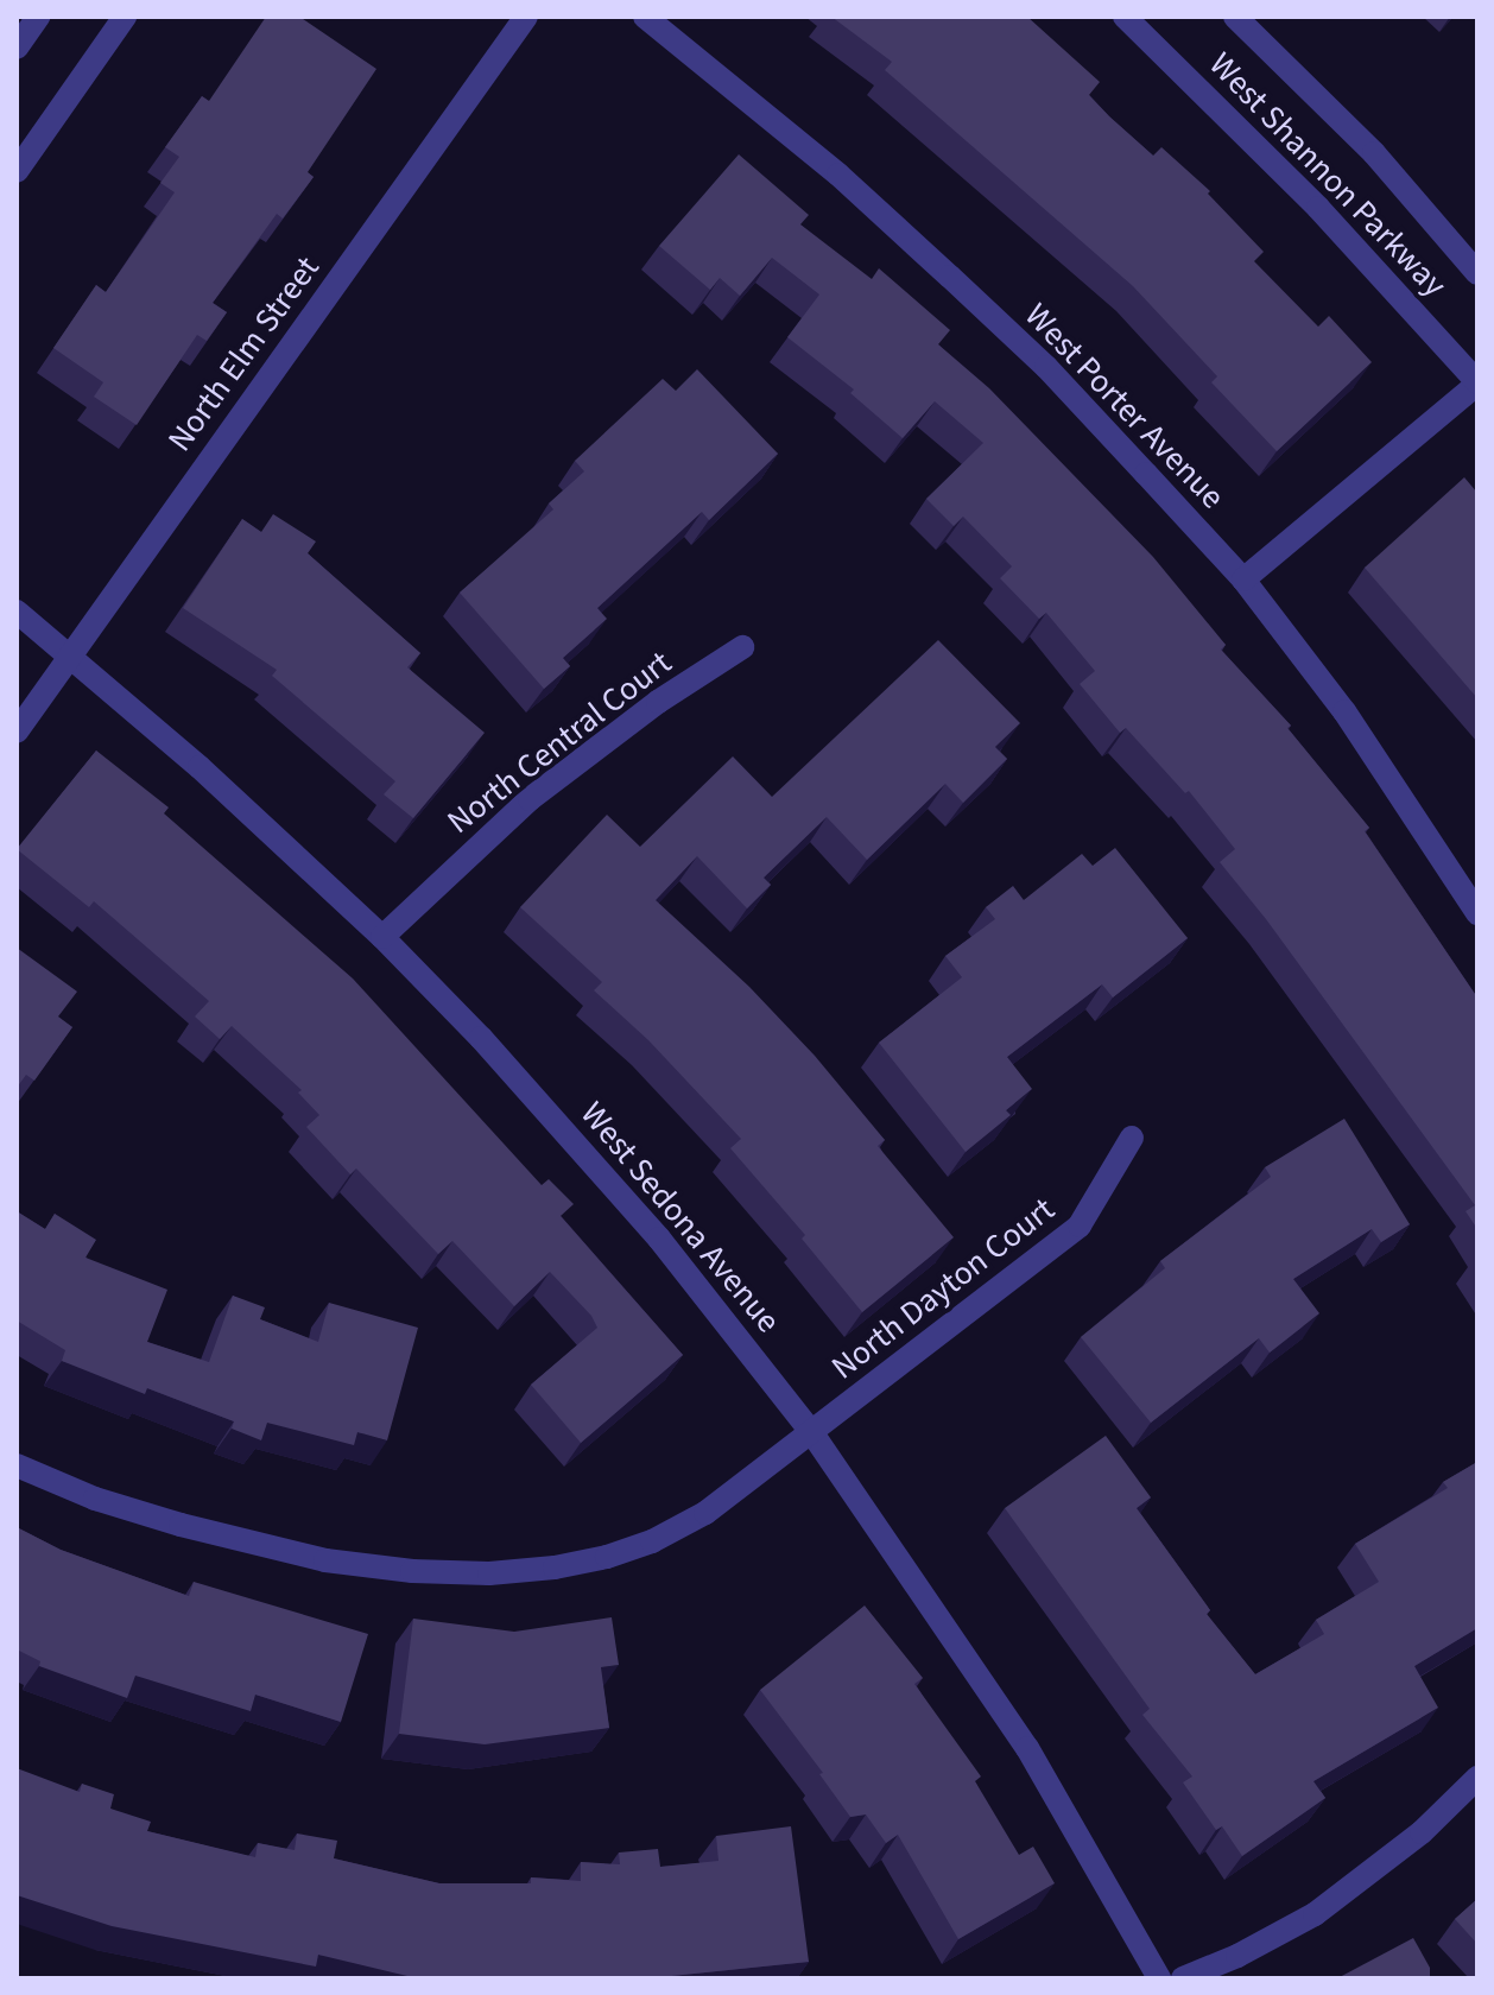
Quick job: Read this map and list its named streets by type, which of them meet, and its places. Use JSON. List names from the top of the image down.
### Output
{
  "streets": {
    "street": [
      "West Shannon Parkway",
      "North Elm Street",
      "West Porter Avenue",
      "North Central Court",
      "West Sedona Avenue",
      "North Dayton Court"
    ]
  },
  "crossings": [
    ["North Elm Street", "West Sedona Avenue"],
    ["North Central Court", "West Sedona Avenue"],
    ["West Sedona Avenue", "North Dayton Court"]
  ]
}
